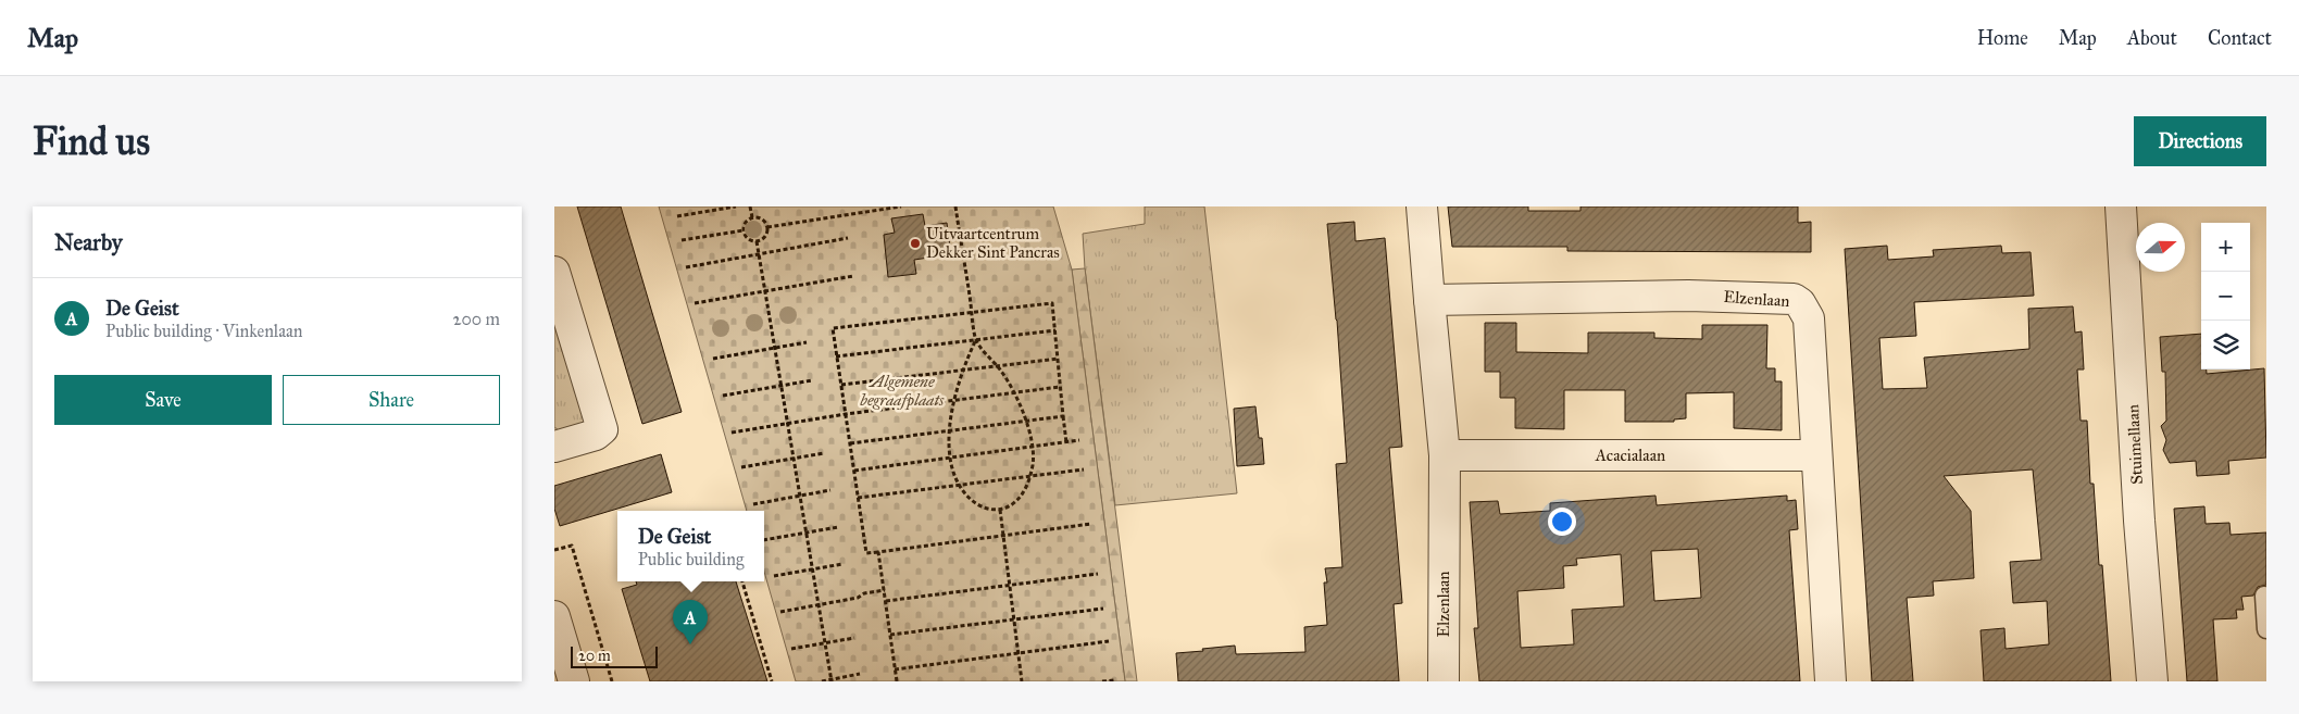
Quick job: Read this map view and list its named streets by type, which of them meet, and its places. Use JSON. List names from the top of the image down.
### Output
{
  "streets": {
    "street": ["Elzenlaan", "Stuimellaan", "Acacialaan"]
  },
  "crossings": [
    ["Elzenlaan", "Acacialaan"]
  ],
  "parks": ["Algemene begraafplaats"],
  "places": ["Uitvaartcentrum Dekker Sint Pancras"],
  "scale_bar": "20 m",
  "north": "right",
  "page": {
    "header": "Map",
    "nav": [
      "Home",
      "Map",
      "About",
      "Contact"
    ],
    "buttons": [
      "Directions",
      ["Save", "Share"]
    ],
    "title": "Find us",
    "heading": "Nearby",
    "map_buttons": ["+", "−"],
    "list": [
      {
        "mark": "A",
        "name": "De Geist",
        "note": "Public building · Vinkenlaan",
        "value": "200 m"
      }
    ],
    "popup": ["De Geist", "Public building"],
    "pins": "A",
    "scale": "20 m"
  }
}
